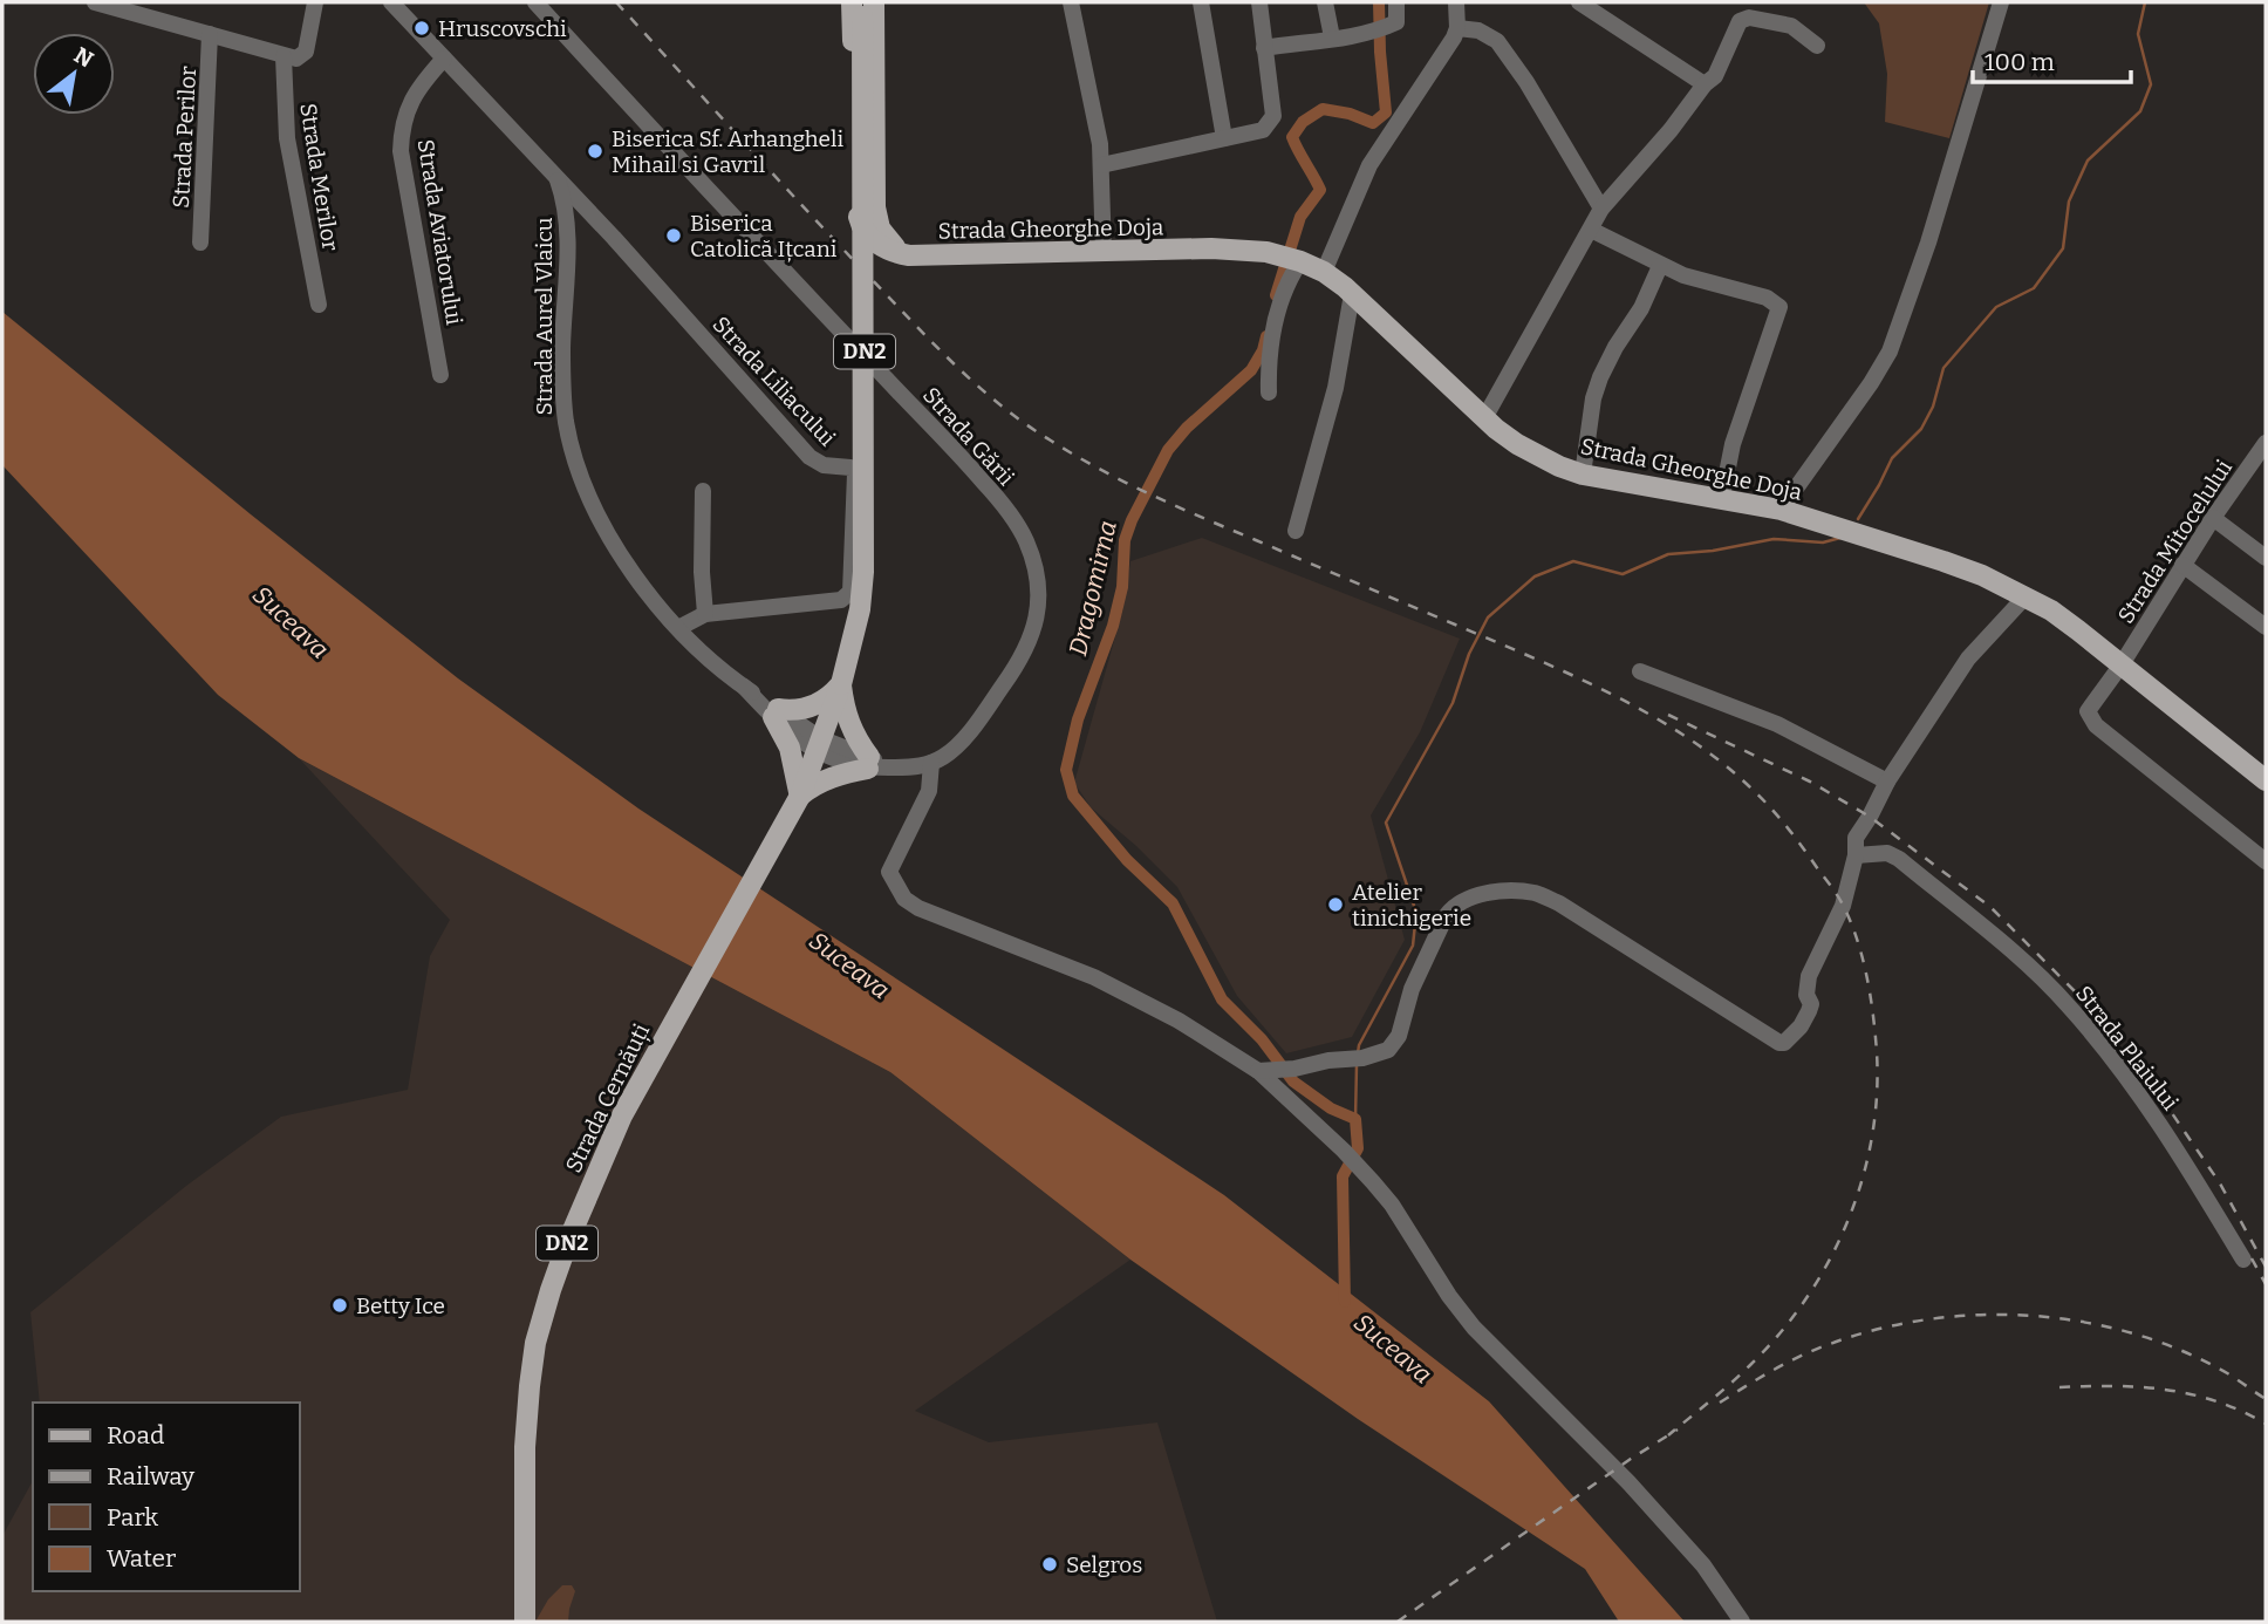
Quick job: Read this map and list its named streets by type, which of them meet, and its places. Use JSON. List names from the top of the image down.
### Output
{
  "streets": {
    "main road": ["Strada Gheorghe Doja", "DN2", "Strada Cernăuți"],
    "street": [
      "Strada Perilor",
      "Strada Merilor",
      "Strada Aviatorului",
      "Strada Aurel Vlaicu",
      "Strada Liliacului",
      "Strada Gării",
      "Strada Mitocelului",
      "Strada Plaiului"
    ]
  },
  "crossings": [
    ["Strada Gheorghe Doja", "Strada Mitocelului"],
    ["Strada Aviatorului", "Strada Aurel Vlaicu"],
    ["Strada Aurel Vlaicu", "DN2"],
    ["Strada Aurel Vlaicu", "Strada Liliacului"],
    ["DN2", "Strada Cernăuți"]
  ],
  "water": ["Dragomirna", "Suceava"],
  "places": [
    "Hruscovschi",
    "Biserica Sf. Arhangheli Mihail si Gavril",
    "Biserica Catolică Ițcani",
    "Atelier tinichigerie",
    "Betty Ice",
    "Selgros"
  ],
  "legend": [
    "Road",
    "Railway",
    "Park",
    "Water"
  ],
  "scale_bar": "100 m",
  "north": "top right"
}
